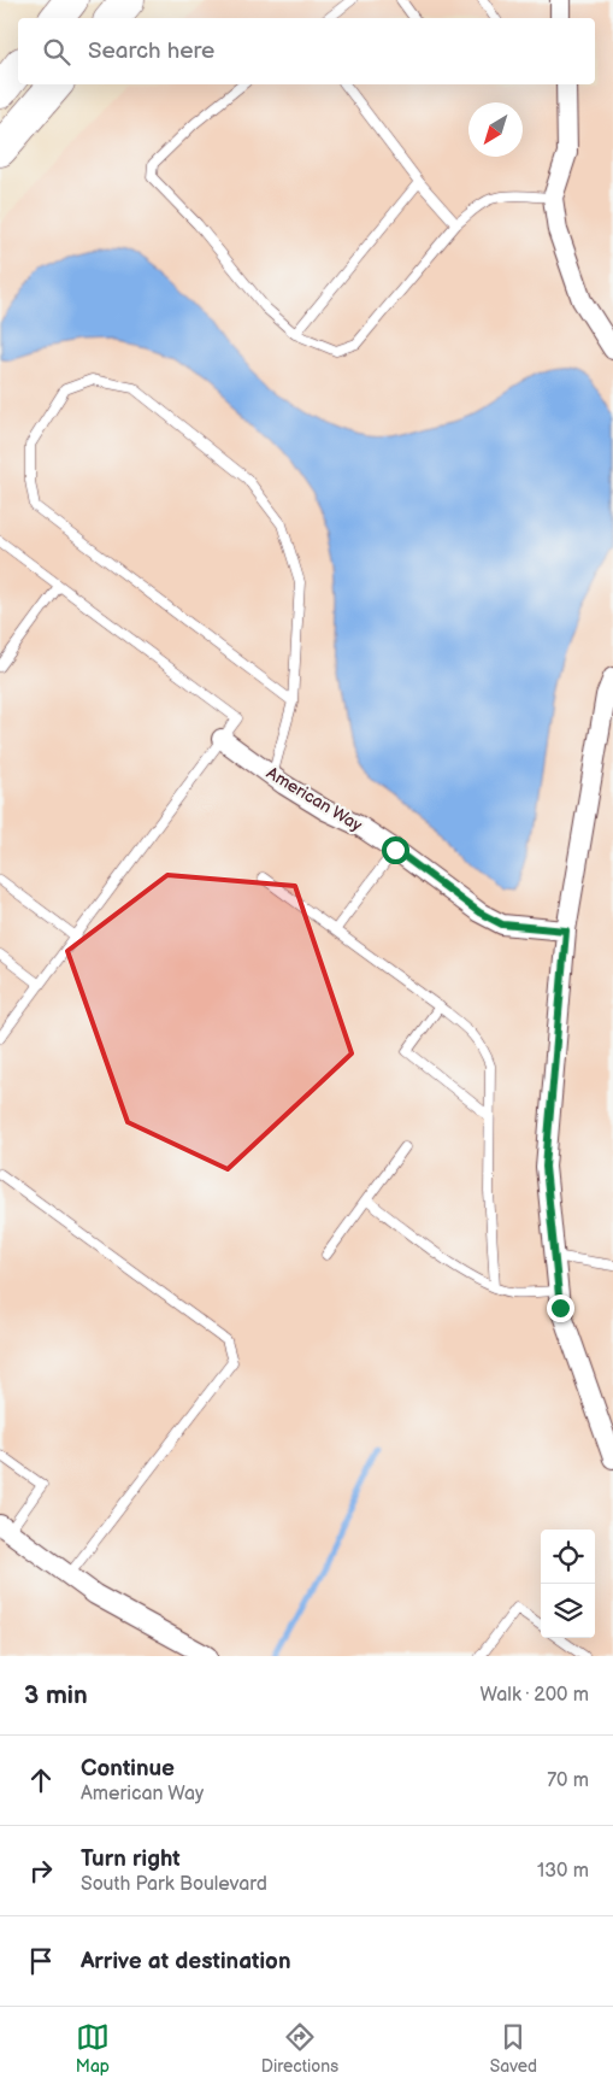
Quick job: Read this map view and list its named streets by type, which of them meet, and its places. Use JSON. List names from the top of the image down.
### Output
{
  "streets": {
    "street": ["American Way"]
  },
  "north": "bottom left",
  "page": {
    "search": "Search here",
    "heading": ["3 min", "Walk · 200 m"],
    "list": [
      ["Continue", "American Way", "70 m"],
      ["Turn right", "South Park Boulevard", "130 m"],
      "Arrive at destination"
    ],
    "nav": ["Map", "Directions", "Saved"]
  }
}
